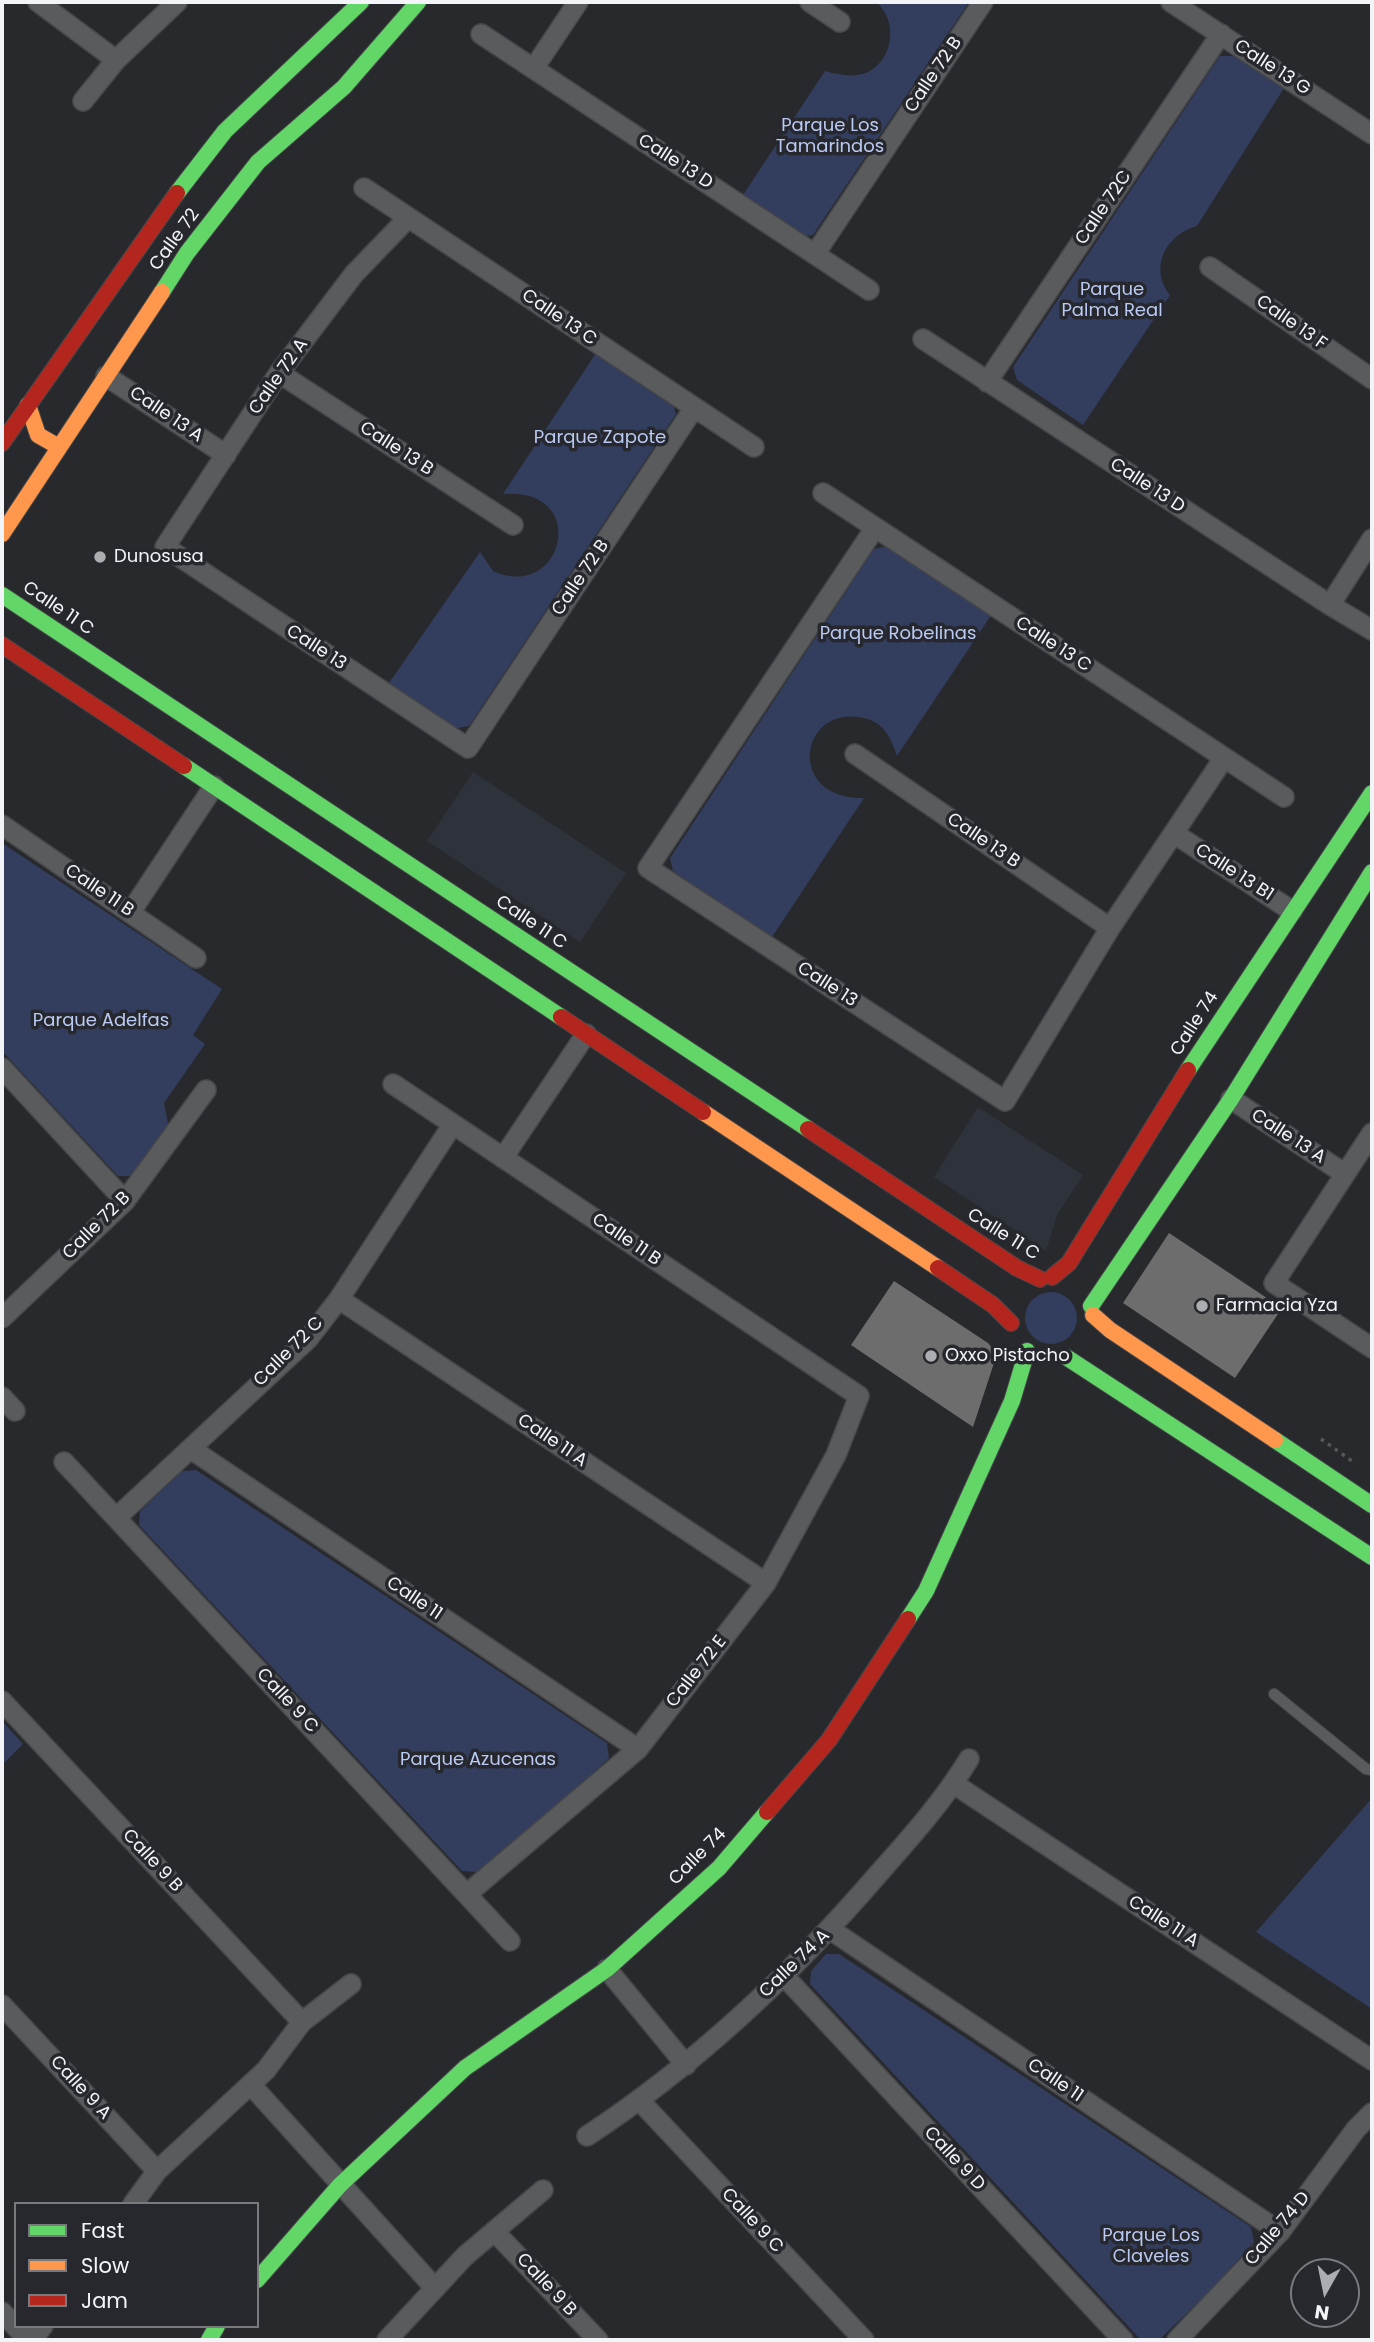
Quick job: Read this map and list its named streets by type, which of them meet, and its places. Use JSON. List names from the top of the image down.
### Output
{
  "streets": {
    "main road": ["Calle 72", "Calle 11 C", "Calle 74"],
    "street": [
      "Calle 13 G",
      "Calle 72 B",
      "Calle 13 D",
      "Calle 72C",
      "Calle 13 C",
      "Calle 13 F",
      "Calle 72 A",
      "Calle 13 A",
      "Calle 13 B",
      "Calle 13",
      "Calle 13 B1",
      "Calle 11 B",
      "Calle 72 C",
      "Calle 11 A",
      "Calle 11",
      "Calle 72 E",
      "Calle 9 C",
      "Calle 9 B",
      "Calle 74 A",
      "Calle 9 A",
      "Calle 9 D",
      "Calle 74 D"
    ]
  },
  "crossings": [
    ["Calle 13 G", "Calle 72C"],
    ["Calle 72 B", "Calle 13 D"],
    ["Calle 72 B", "Calle 13 C"],
    ["Calle 72 B", "Calle 13"],
    ["Calle 13 D", "Calle 72C"],
    ["Calle 72", "Calle 13 A"],
    ["Calle 13 C", "Calle 72 A"],
    ["Calle 13 C", "Calle 13"],
    ["Calle 72 A", "Calle 13 A"],
    ["Calle 72 A", "Calle 13 B"],
    ["Calle 72 A", "Calle 13"],
    ["Calle 13 B", "Calle 13"],
    ["Calle 11 C", "Calle 74"],
    ["Calle 13 B1", "Calle 74"],
    ["Calle 11 B", "Calle 72 C"],
    ["Calle 11 B", "Calle 72 E"],
    ["Calle 72 C", "Calle 11 A"],
    ["Calle 72 C", "Calle 11"],
    ["Calle 72 C", "Calle 9 C"],
    ["Calle 11 A", "Calle 72 E"],
    ["Calle 11 A", "Calle 74 A"],
    ["Calle 11", "Calle 72 E"],
    ["Calle 11", "Calle 74 A"],
    ["Calle 11", "Calle 74 D"],
    ["Calle 72 E", "Calle 9 C"],
    ["Calle 9 C", "Calle 74 A"],
    ["Calle 74 A", "Calle 9 D"]
  ],
  "parks": [
    "Parque Los Tamarindos",
    "Parque Palma Real",
    "Parque Zapote",
    "Parque Robelinas",
    "Parque Adelfas",
    "Parque Azucenas",
    "Parque Los Claveles"
  ],
  "places": ["Dunosusa", "Farmacia Yza", "Oxxo Pistacho"],
  "legend": ["Fast", "Slow", "Jam"],
  "north": "bottom"
}
